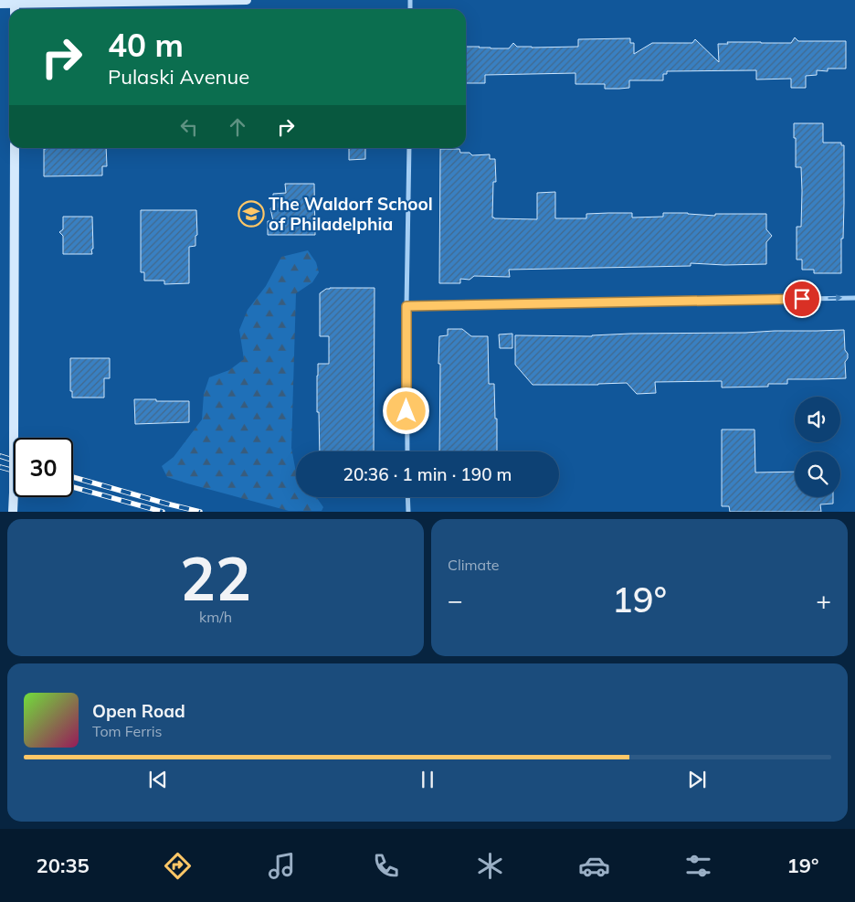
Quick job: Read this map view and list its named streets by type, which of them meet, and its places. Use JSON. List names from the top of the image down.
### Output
{
  "places": {
    "school or university": ["The Waldorf School of Philadelphia"]
  },
  "page": {
    "turn": ["40 m", "Pulaski Avenue"],
    "limit": "30",
    "trip": "20:36 · 1 min · 190 m",
    "tile": [
      ["22", "km/h"],
      "Climate"
    ],
    "heat": ["−", "19°", "+"],
    "song": ["Open Road", "Tom Ferris"],
    "tabs": ["20:35", "19°"]
  }
}
